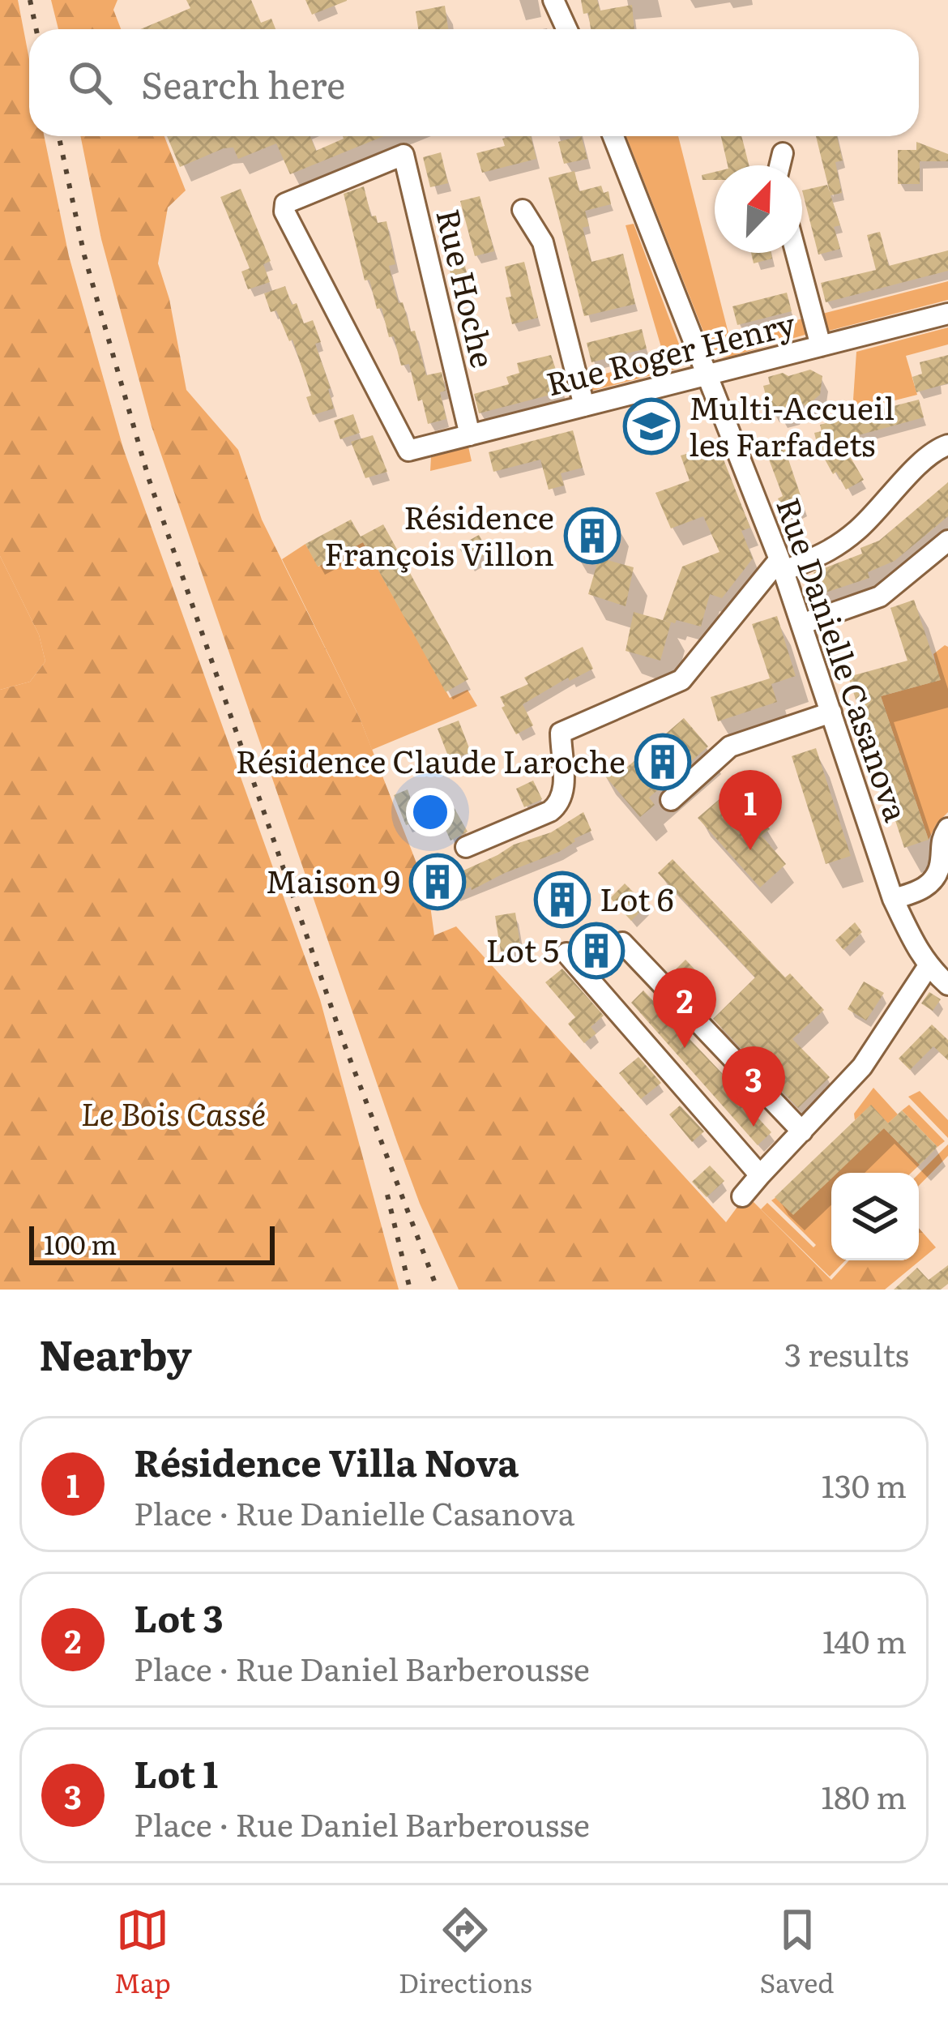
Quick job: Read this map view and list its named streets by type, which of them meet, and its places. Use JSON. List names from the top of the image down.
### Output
{
  "streets": {
    "street": ["Rue Hoche", "Rue Roger Henry", "Rue Danielle Casanova"]
  },
  "crossings": [
    ["Rue Hoche", "Rue Roger Henry"],
    ["Rue Roger Henry", "Rue Danielle Casanova"]
  ],
  "parks": ["Le Bois Cassé"],
  "places": {
    "school or university": ["Multi-Accueil les Farfadets"],
    "building": [
      "Résidence François Villon",
      "Résidence Claude Laroche",
      "Maison 9",
      "Lot 6",
      "Lot 5"
    ]
  },
  "scale_bar": "100 m",
  "north": "top right",
  "page": {
    "search": "Search here",
    "pins": ["1", "2", "3"],
    "scale": "100 m",
    "heading": ["Nearby", "3 results"],
    "list": [
      {
        "mark": "1",
        "name": "Résidence Villa Nova",
        "note": "Place · Rue Danielle Casanova",
        "value": "130 m"
      },
      {
        "mark": "2",
        "name": "Lot 3",
        "note": "Place · Rue Daniel Barberousse",
        "value": "140 m"
      },
      {
        "mark": "3",
        "name": "Lot 1",
        "note": "Place · Rue Daniel Barberousse",
        "value": "180 m"
      }
    ],
    "nav": ["Map", "Directions", "Saved"]
  }
}
